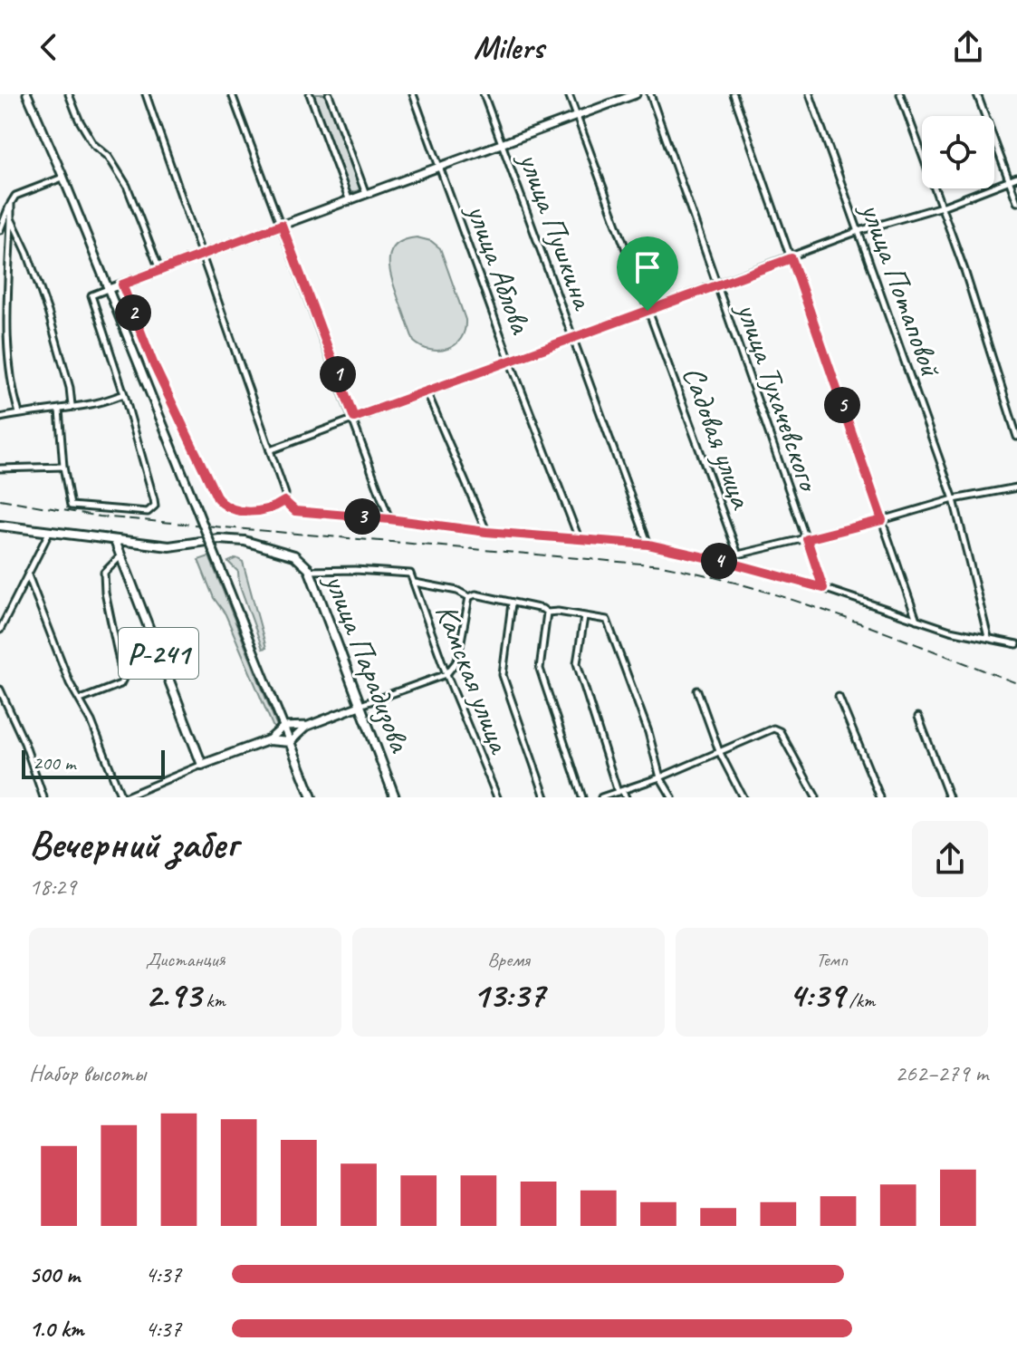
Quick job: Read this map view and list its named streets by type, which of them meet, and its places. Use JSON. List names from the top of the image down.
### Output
{
  "streets": {
    "highway": ["Р-241", "улица Парадизова"],
    "street": [
      "улица Пушкина",
      "улица Аблова",
      "улица Потаповой",
      "улица Тухачевского",
      "Садовая улица",
      "Камская улица"
    ]
  },
  "crossings": [
    ["Р-241", "улица Парадизова"],
    ["улица Парадизова", "Камская улица"]
  ],
  "scale_bar": "200 m",
  "page": {
    "header": "Milers",
    "pins": [
      "2",
      "1",
      "5",
      "3",
      "4"
    ],
    "scale": "200 m",
    "heading": ["Вечерний забег", "18:29"],
    "stats": [
      ["Дистанция", "2.93 km"],
      ["Время", "13:37"],
      ["Темп", "4:39 /km"]
    ],
    "chart": ["Набор высоты", "262–279 m"],
    "list": [
      {
        "name": "500 m",
        "note": "4:37"
      },
      {
        "name": "1.0 km",
        "note": "4:37"
      }
    ]
  }
}
